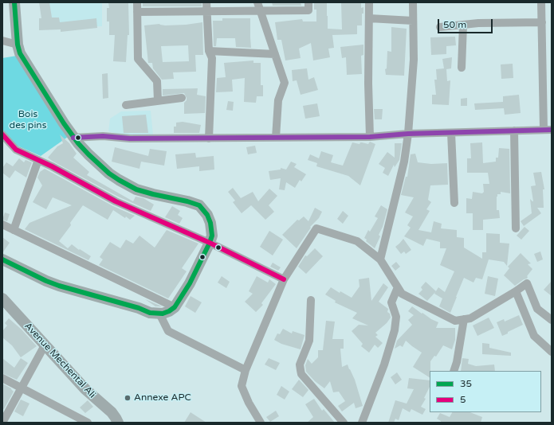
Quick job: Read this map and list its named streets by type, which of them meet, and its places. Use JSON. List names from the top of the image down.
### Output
{
  "streets": {
    "main road": ["Avenue Mechental Ali"]
  },
  "parks": ["Bois des pins"],
  "places": ["Annexe APC"],
  "lines": ["transit line 35", "transit line 5"],
  "legend": ["35", "5"],
  "scale_bar": "50 m"
}
